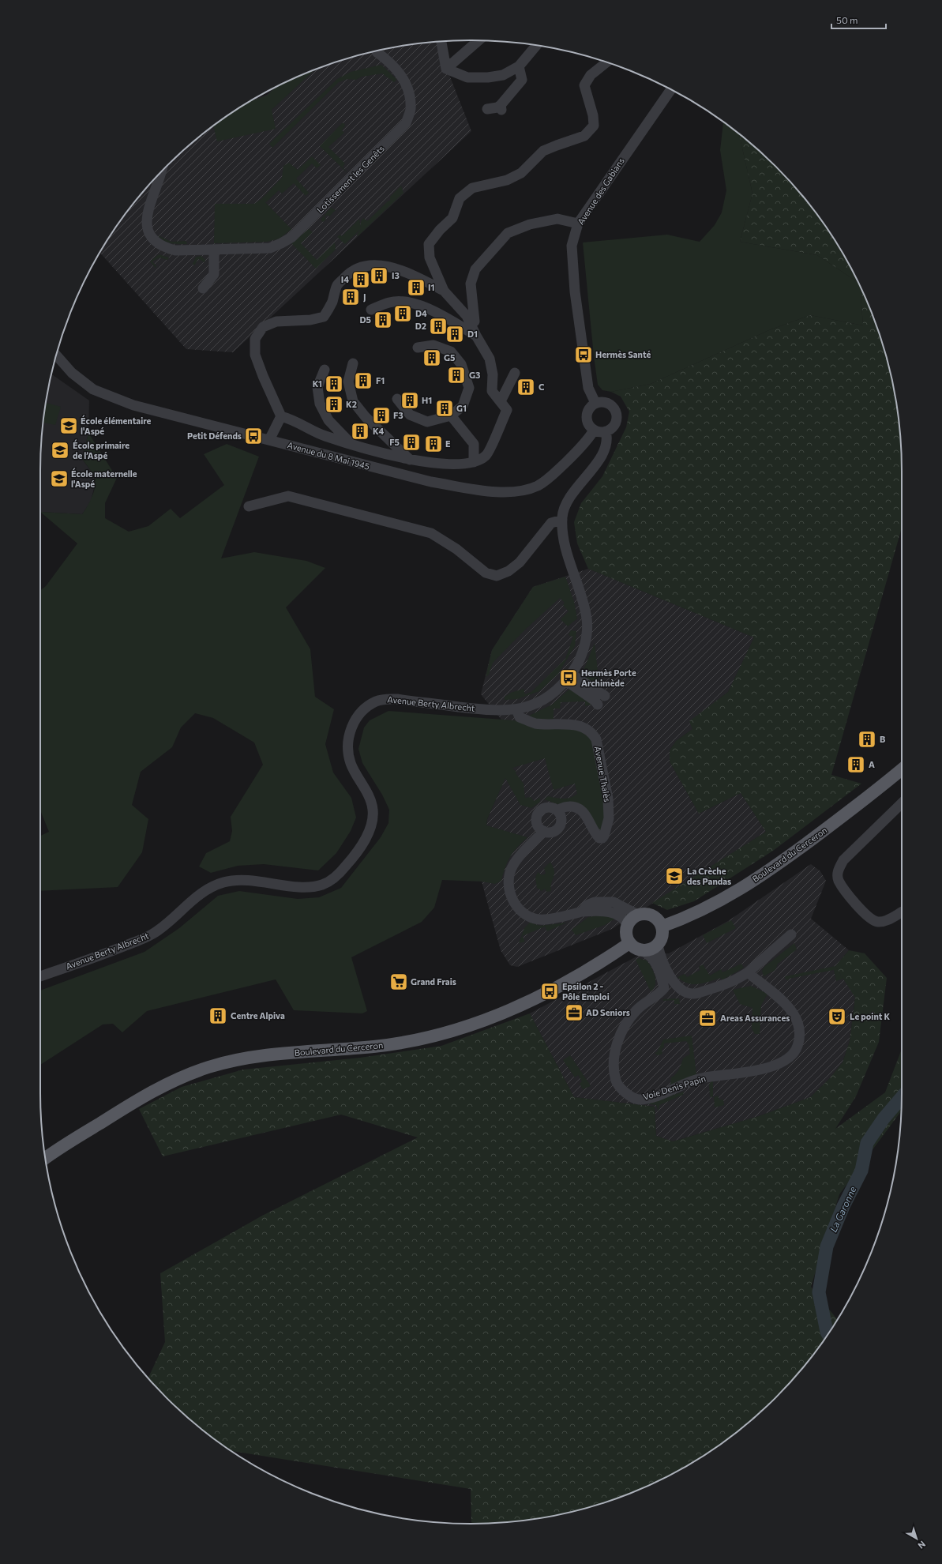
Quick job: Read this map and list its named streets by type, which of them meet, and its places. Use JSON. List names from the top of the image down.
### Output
{
  "streets": {
    "main road": ["Boulevard du Cerceron"],
    "street": [
      "Lotissement les Genêts",
      "Avenue des Gabians",
      "Avenue du 8 Mai 1945",
      "Avenue Berty Albrecht",
      "Avenue Thalès",
      "Voie Denis Papin"
    ]
  },
  "crossings": [
    ["Avenue des Gabians", "Avenue du 8 Mai 1945"],
    ["Avenue des Gabians", "Avenue Berty Albrecht"],
    ["Avenue du 8 Mai 1945", "Avenue Berty Albrecht"],
    ["Avenue Berty Albrecht", "Avenue Thalès"],
    ["Boulevard du Cerceron", "Voie Denis Papin"]
  ],
  "water": ["La Garonne"],
  "places": {
    "building": [
      "I3",
      "I4",
      "I1",
      "J",
      "D4",
      "D5",
      "D2",
      "D1",
      "G5",
      "G3",
      "F1",
      "K1",
      "C",
      "H1",
      "K2",
      "G1",
      "F3",
      "K4",
      "F5",
      "E",
      "B",
      "A",
      "Centre Alpiva"
    ],
    "bus stop": [
      "Hermès Santé",
      "Petit Défends",
      "Hermès Porte Archimède",
      "Epsilon 2 - Pôle Emploi"
    ],
    "school or university": [
      "École élémentaire l'Aspé",
      "École primaire de l’Aspé",
      "École maternelle l'Aspé",
      "La Crèche des Pandas"
    ],
    "supermarket": ["Grand Frais"],
    "office": ["AD Seniors", "Areas Assurances"],
    "theatre": ["Le point K"]
  },
  "scale_bar": "50 m",
  "north": "bottom right"
}
